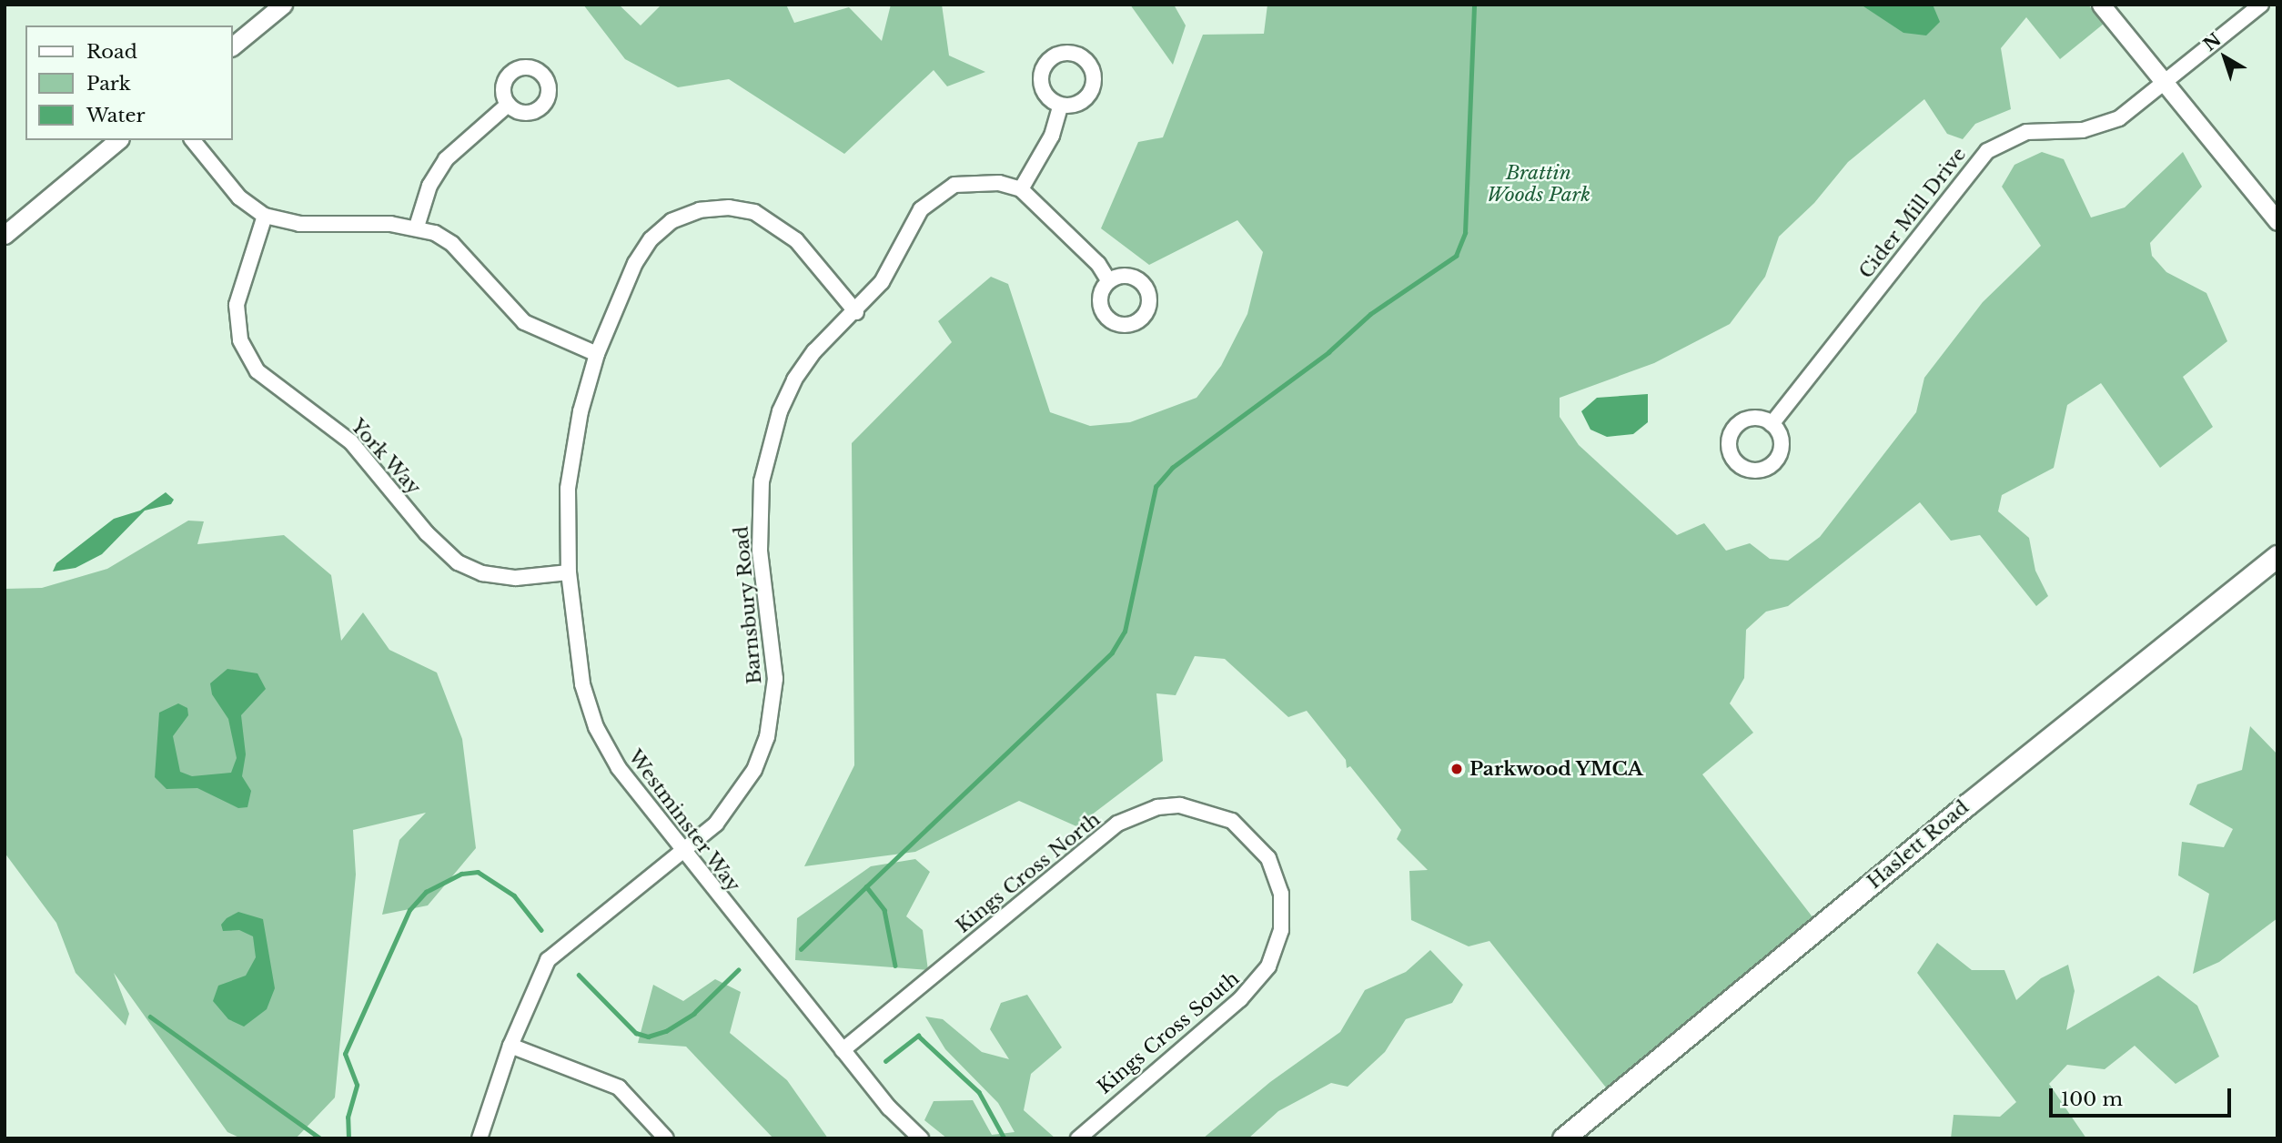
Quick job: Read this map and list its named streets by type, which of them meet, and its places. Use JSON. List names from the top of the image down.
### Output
{
  "streets": {
    "main road": ["Haslett Road"],
    "street": [
      "Cider Mill Drive",
      "York Way",
      "Barnsbury Road",
      "Westminster Way",
      "Kings Cross North",
      "Kings Cross South"
    ]
  },
  "crossings": [
    ["York Way", "Westminster Way"],
    ["Barnsbury Road", "Westminster Way"],
    ["Westminster Way", "Kings Cross North"],
    ["Kings Cross North", "Kings Cross South"]
  ],
  "parks": ["Brattin Woods Park"],
  "places": ["Parkwood YMCA"],
  "legend": ["Road", "Park", "Water"],
  "scale_bar": "100 m",
  "north": "top left"
}
